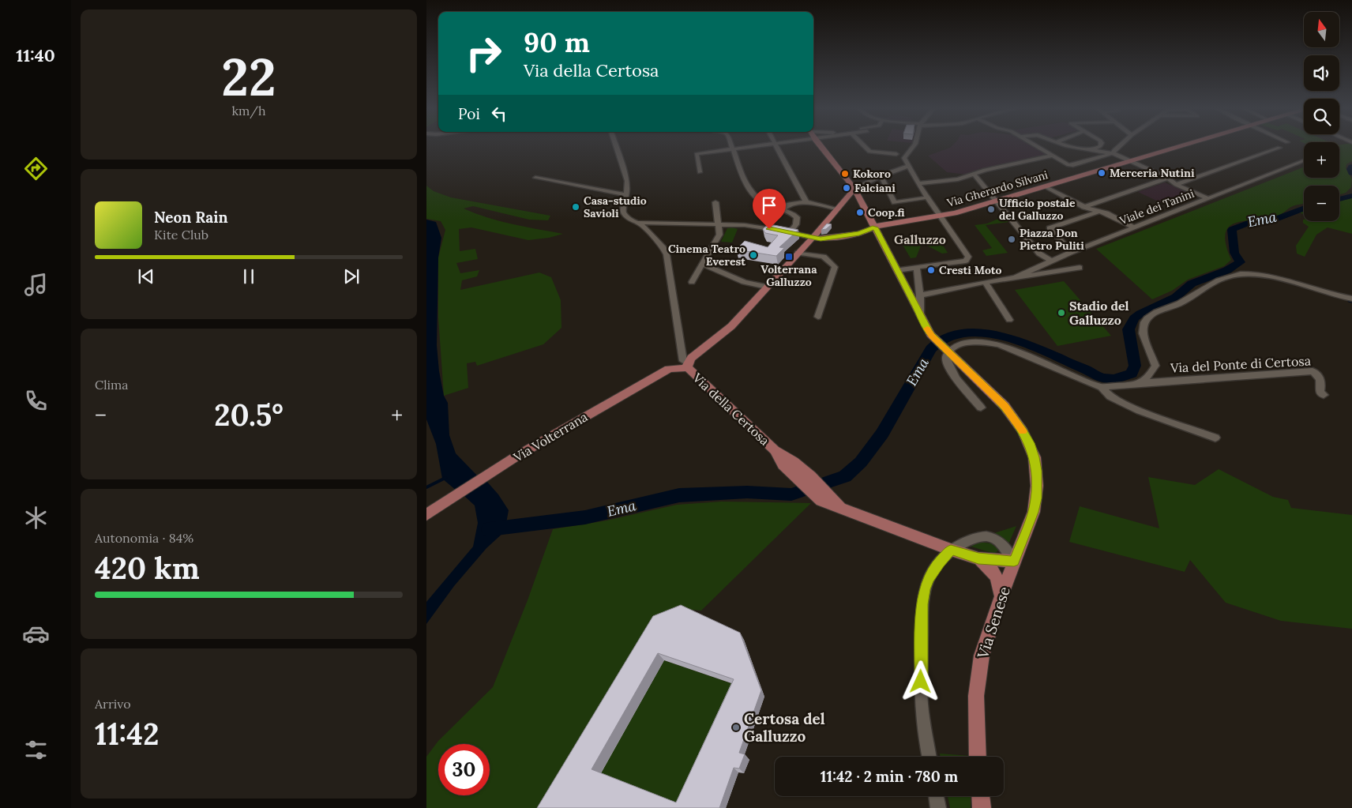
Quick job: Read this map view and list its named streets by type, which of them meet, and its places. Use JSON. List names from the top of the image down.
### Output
{
  "streets": {
    "main road": [
      "Via Gherardo Silvani",
      "Via della Certosa",
      "Via Volterrana",
      "Via Senese"
    ],
    "street": ["Viale dei Tanini", "Via del Ponte di Certosa"]
  },
  "crossings": [
    ["Via Gherardo Silvani", "Via Senese"],
    ["Via del Ponte di Certosa", "Via Senese"],
    ["Via della Certosa", "Via Volterrana"],
    ["Via della Certosa", "Via Senese"]
  ],
  "districts": ["Galluzzo"],
  "water": ["Ema"],
  "places": {
    "other": [
      "Merceria Nutini",
      "Kokoro",
      "Falciani",
      "Casa-studio Savioli",
      "Ufficio postale del Galluzzo",
      "Coop.fi",
      "Piazza Don Pietro Puliti",
      "Cinema Teatro Everest",
      "Cresti Moto",
      "Stadio del Galluzzo",
      "Certosa del Galluzzo"
    ],
    "transit": ["Volterrana Galluzzo"]
  },
  "north": "top",
  "page": {
    "tabs": "11:40",
    "tile": [
      ["22", "km/h"],
      "Clima",
      ["Autonomia · 84%", "420 km"],
      ["Arrivo", "11:42"]
    ],
    "map_buttons": ["+", "−"],
    "turn": ["90 m", "Via della Certosa"],
    "then": "Poi",
    "song": ["Neon Rain", "Kite Club"],
    "heat": ["−", "20.5°", "+"],
    "limit": "30",
    "trip": "11:42 · 2 min · 780 m"
  }
}
